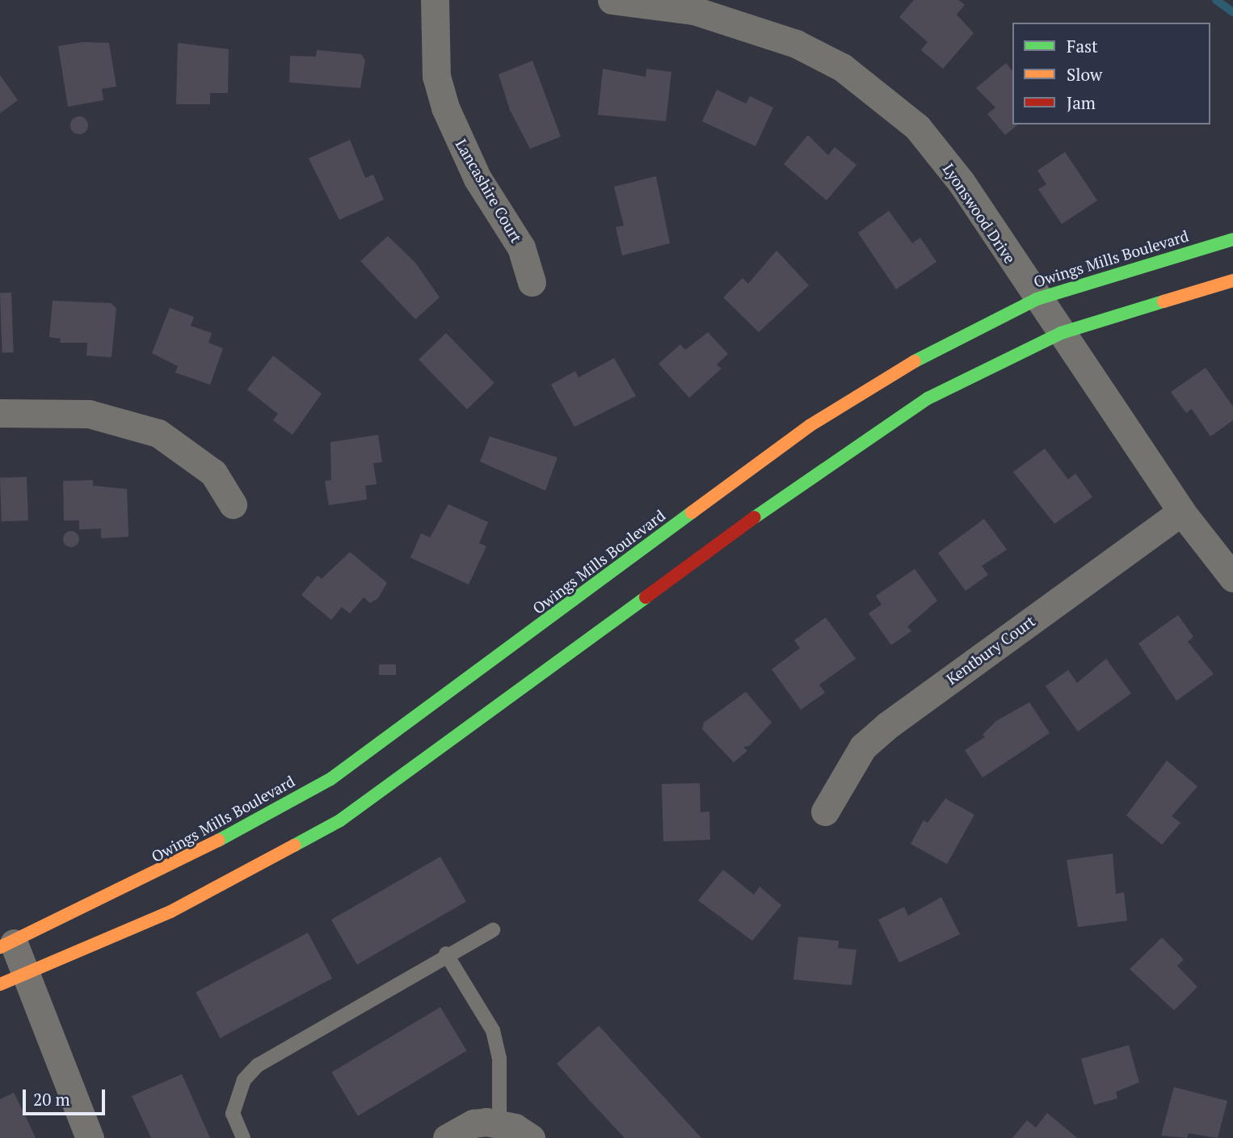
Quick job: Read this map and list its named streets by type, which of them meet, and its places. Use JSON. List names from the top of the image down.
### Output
{
  "streets": {
    "main road": ["Owings Mills Boulevard"],
    "street": ["Lancashire Court", "Lyonswood Drive", "Kentbury Court"]
  },
  "crossings": [
    ["Lyonswood Drive", "Owings Mills Boulevard"],
    ["Lyonswood Drive", "Kentbury Court"]
  ],
  "legend": ["Fast", "Slow", "Jam"],
  "scale_bar": "20 m"
}
